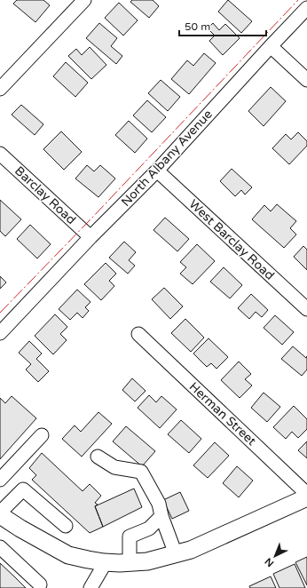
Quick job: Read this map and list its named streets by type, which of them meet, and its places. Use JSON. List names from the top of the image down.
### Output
{
  "streets": {
    "street": [
      "North Albany Avenue",
      "Barclay Road",
      "West Barclay Road",
      "Herman Street"
    ]
  },
  "crossings": [
    ["North Albany Avenue", "Barclay Road"],
    ["North Albany Avenue", "West Barclay Road"]
  ],
  "scale_bar": "50 m",
  "north": "bottom left"
}
